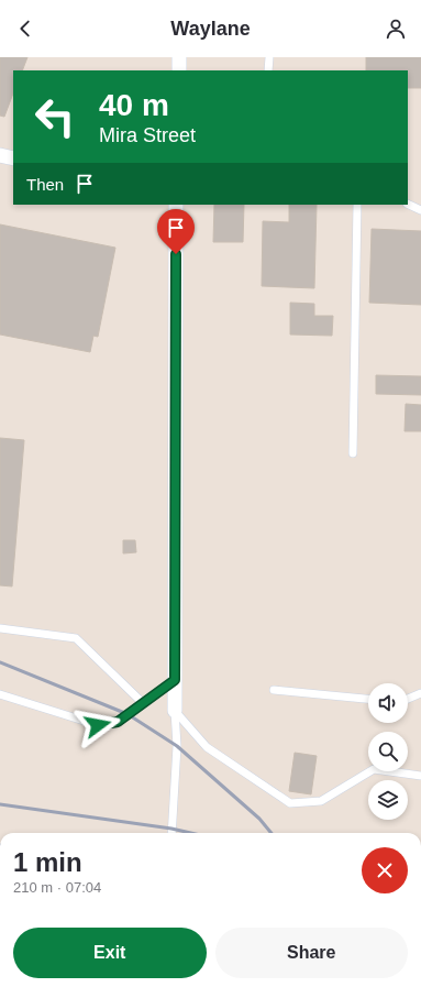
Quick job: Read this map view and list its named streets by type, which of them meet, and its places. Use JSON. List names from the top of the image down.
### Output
{
  "page": {
    "header": "Waylane",
    "turn": ["40 m", "Mira Street"],
    "then": "Then",
    "heading": ["1 min", "210 m · 07:04"],
    "buttons": ["Exit", "Share"]
  }
}
